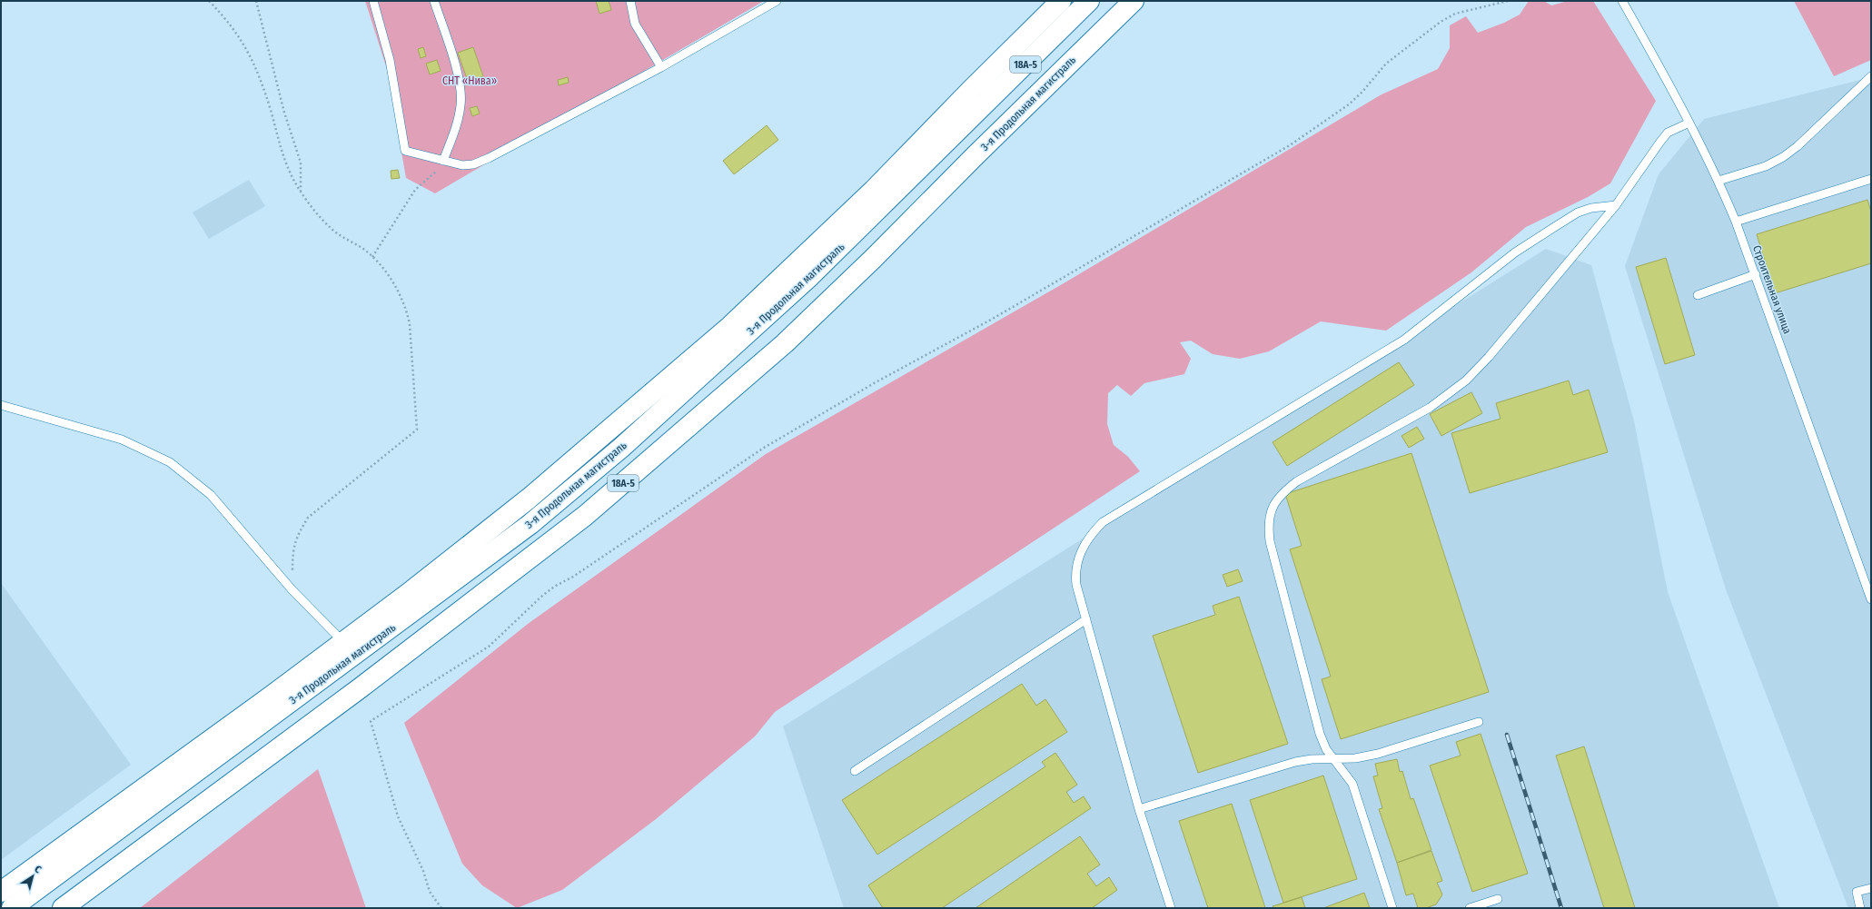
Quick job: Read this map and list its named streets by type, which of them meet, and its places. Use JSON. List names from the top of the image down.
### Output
{
  "streets": {
    "main road": ["18А-5", "3-я Продольная магистраль"],
    "lane": ["Строительная улица"]
  },
  "parks": ["СНТ «Нива»"],
  "north": "top right"
}
